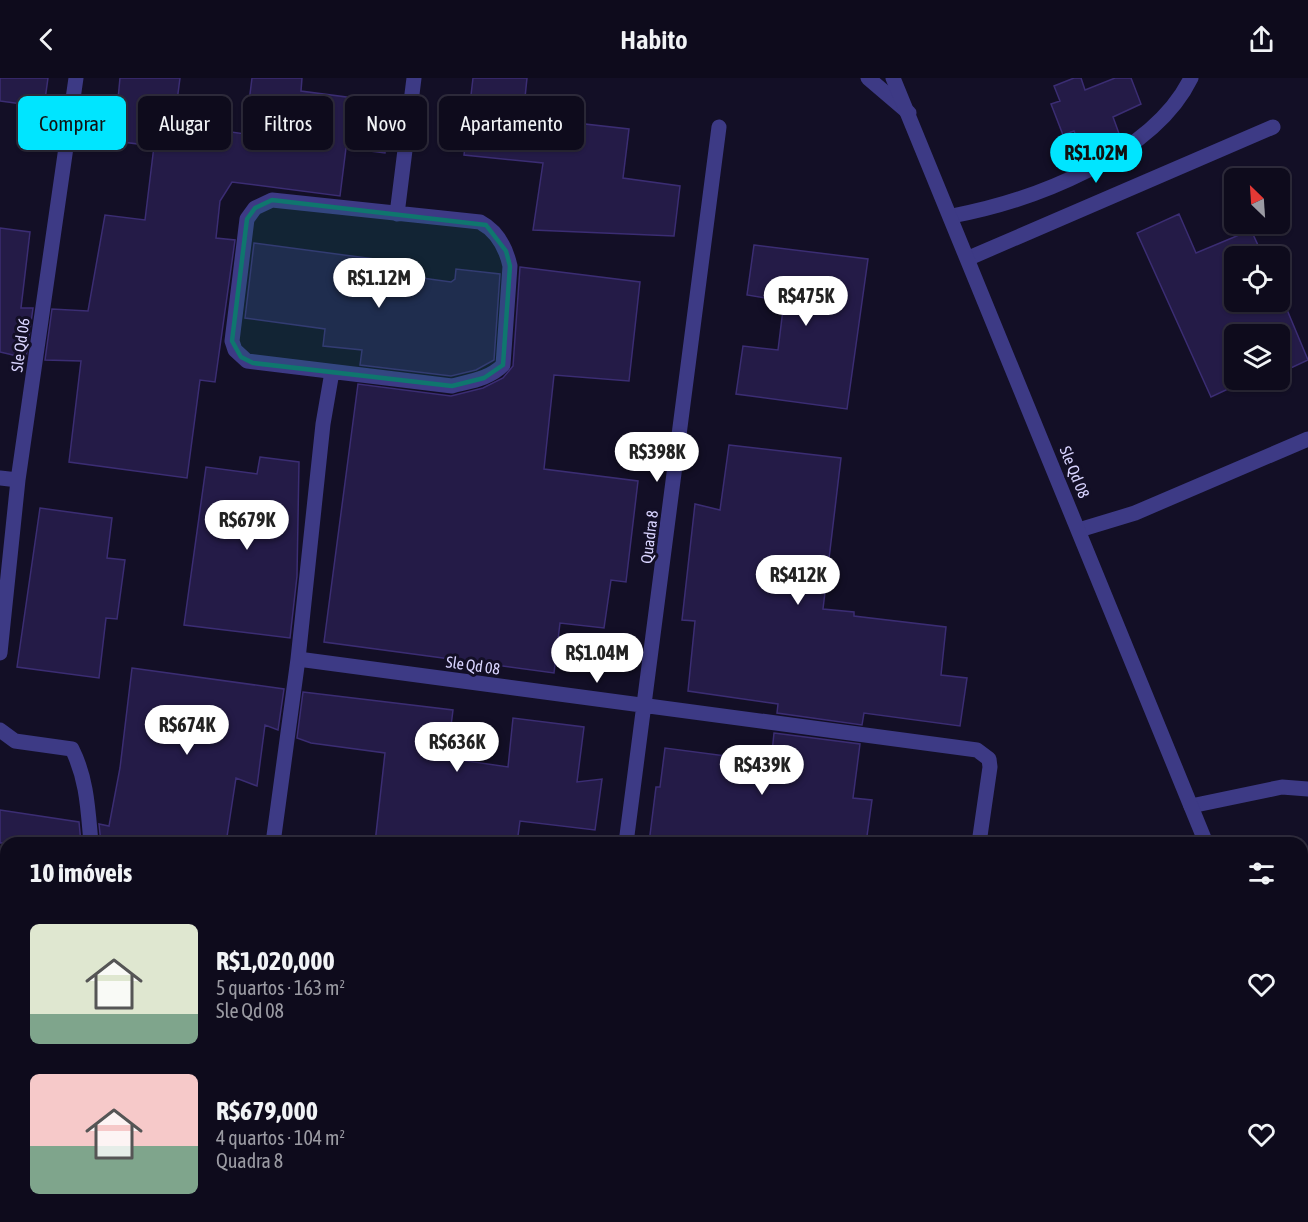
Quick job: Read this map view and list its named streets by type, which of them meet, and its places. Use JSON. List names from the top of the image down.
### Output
{
  "streets": {
    "street": ["Sle Qd 06", "Sle Qd 08", "Quadra 8"]
  },
  "crossings": [
    ["Sle Qd 08", "Quadra 8"]
  ],
  "north": "top left",
  "page": {
    "header": "Habito",
    "chip": [
      "Comprar",
      "Alugar",
      "Filtros",
      "Novo",
      "Apartamento"
    ],
    "price": [
      "R$1.02M",
      "R$1.12M",
      "R$475K",
      "R$398K",
      "R$679K",
      "R$412K",
      "R$1.04M",
      "R$674K",
      "R$636K",
      "R$439K"
    ],
    "heading": "10 imóveis",
    "list": [
      {
        "name": "R$1,020,000",
        "note": "5 quartos · 163 m² · Sle Qd 08"
      },
      {
        "name": "R$679,000",
        "note": "4 quartos · 104 m² · Quadra 8"
      }
    ]
  }
}
